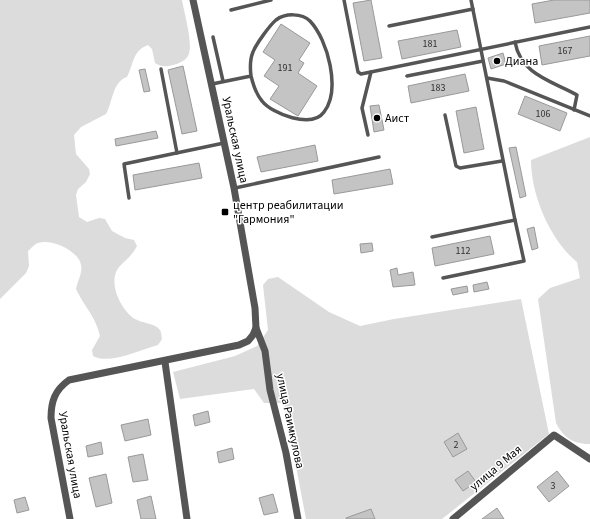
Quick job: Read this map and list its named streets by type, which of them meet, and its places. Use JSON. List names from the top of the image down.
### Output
{
  "streets": {
    "street": ["Уральская улица", "улица Раимкулова", "улица 9 Мая"]
  },
  "crossings": [
    ["Уральская улица", "улица Раимкулова"]
  ],
  "places": {
    "other": ["Диана", "Аист"],
    "transit": ["центр реабилитации \"Гармония\""]
  },
  "house_numbers": [
    "181",
    "167",
    "191",
    "183",
    "106",
    "112",
    "2",
    "3"
  ]
}
